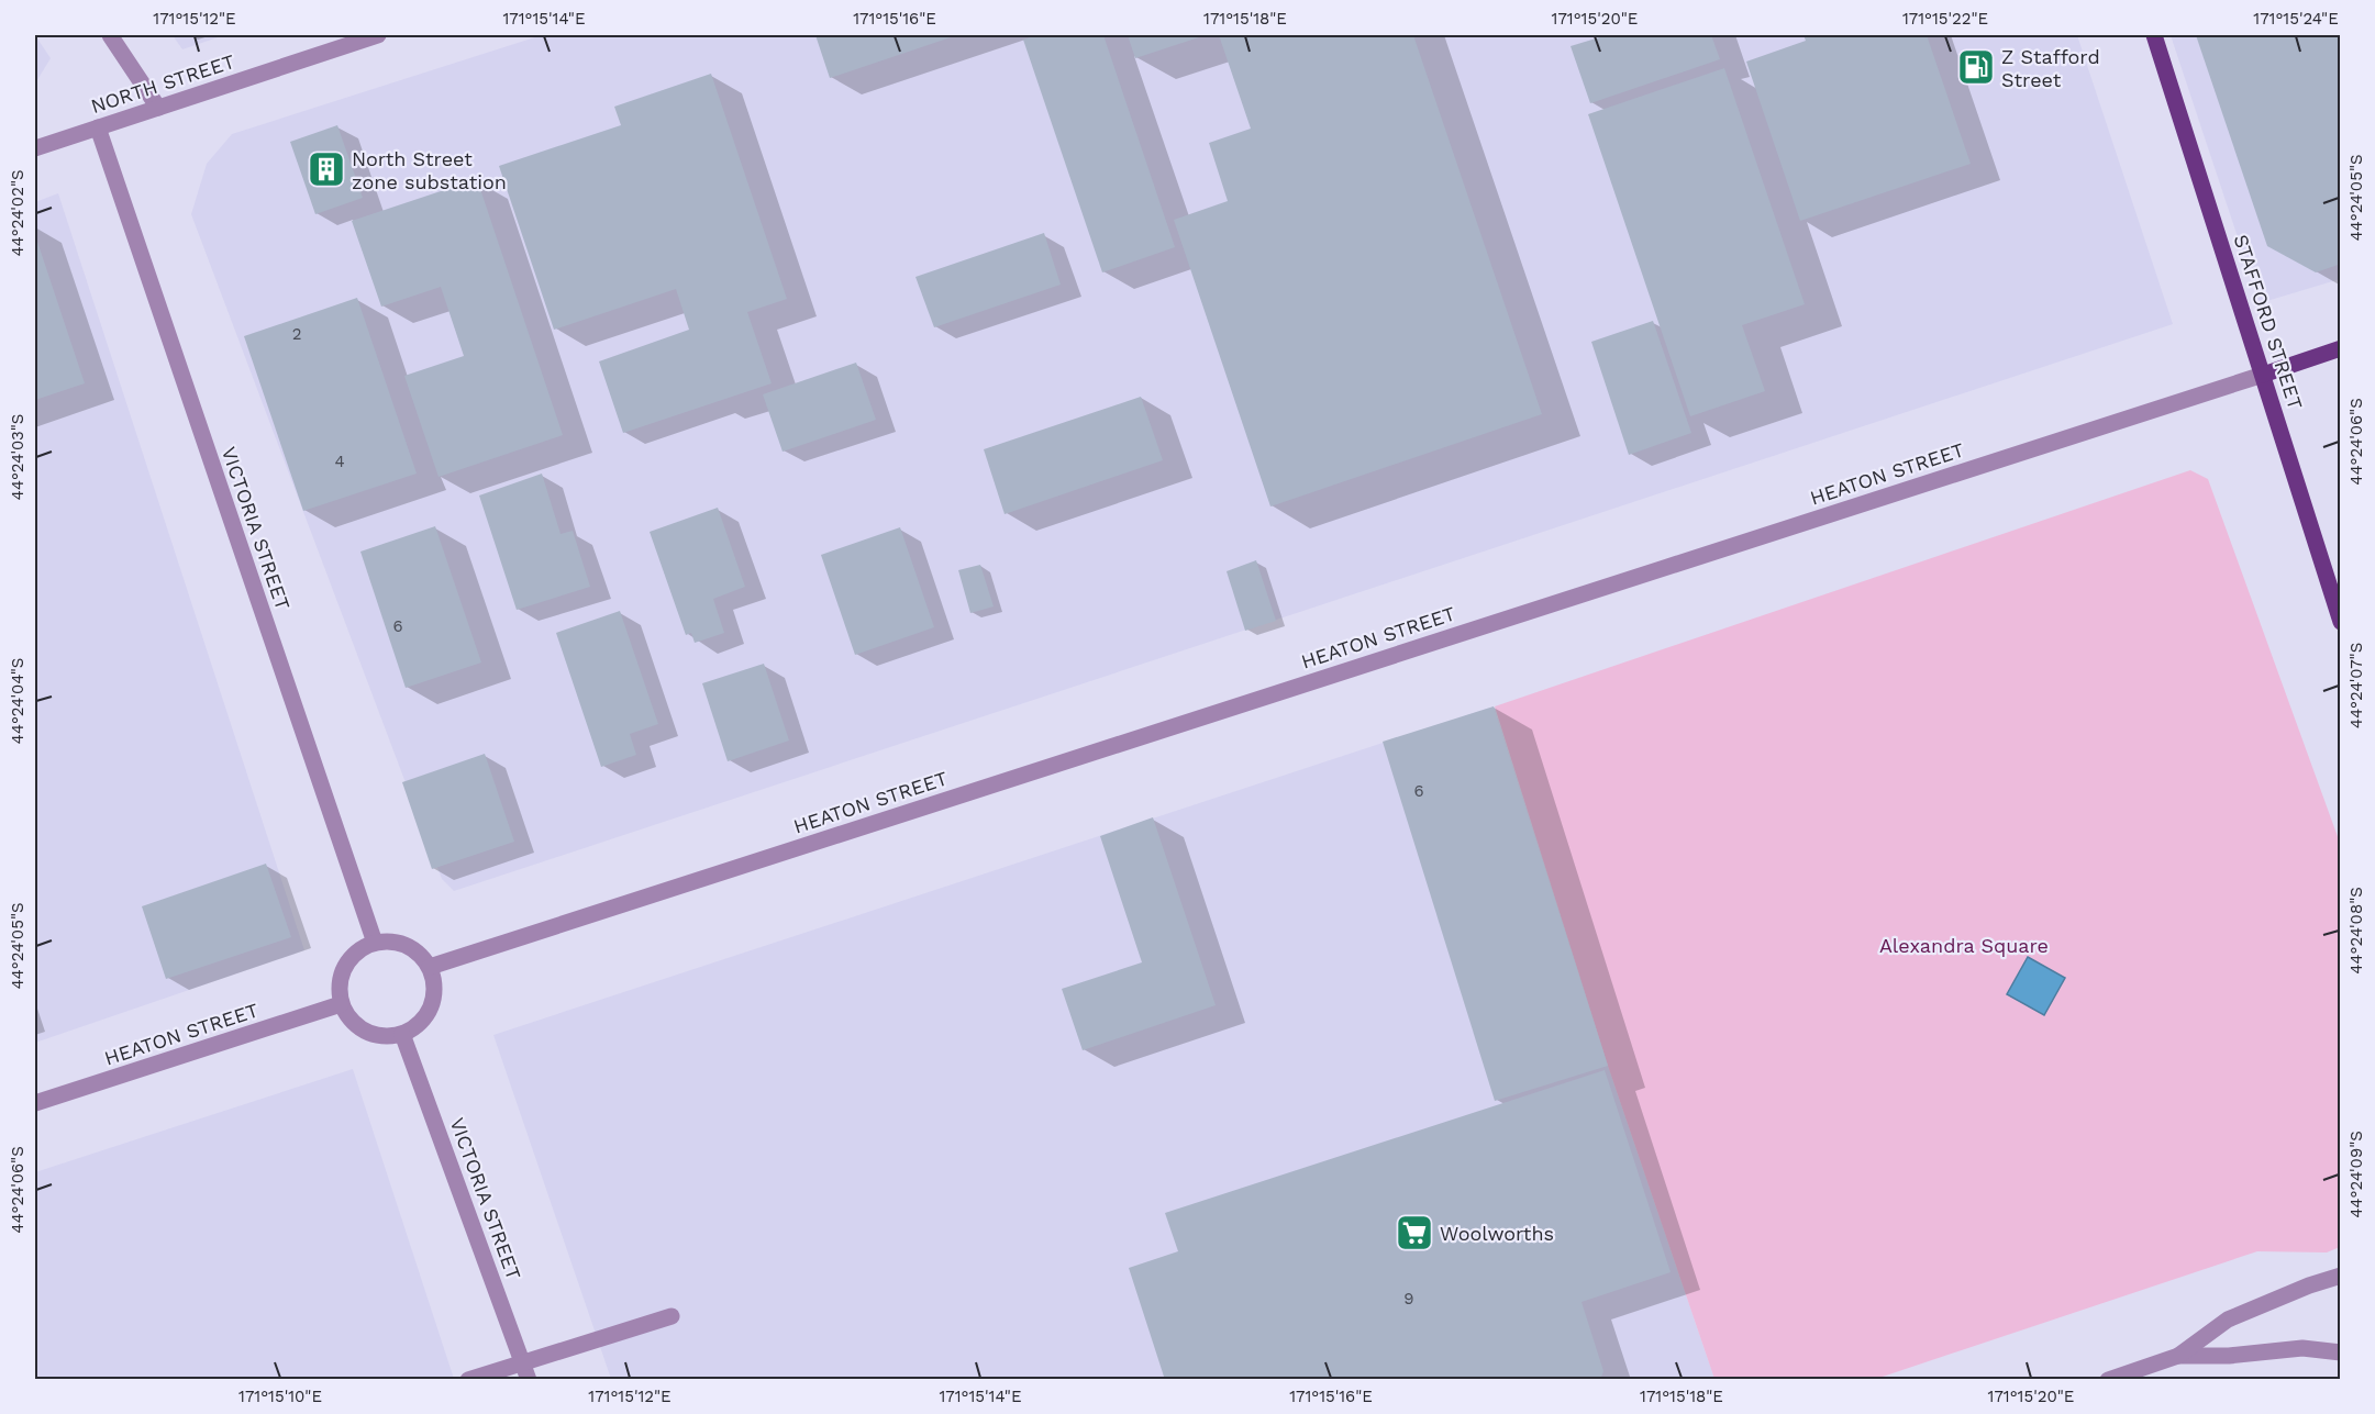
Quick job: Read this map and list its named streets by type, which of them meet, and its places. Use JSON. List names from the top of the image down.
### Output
{
  "streets": {
    "main road": ["STAFFORD STREET", "HEATON STREET"],
    "street": ["NORTH STREET", "VICTORIA STREET"]
  },
  "crossings": [
    ["NORTH STREET", "VICTORIA STREET"],
    ["STAFFORD STREET", "HEATON STREET"],
    ["HEATON STREET", "VICTORIA STREET"]
  ],
  "parks": ["Alexandra Square"],
  "places": {
    "fuel station": ["Z Stafford Street"],
    "building": ["North Street zone substation"],
    "supermarket": ["Woolworths"]
  },
  "house_numbers": [
    "2",
    "4",
    "6",
    "6",
    "9"
  ],
  "coordinates": [
    "171°15'12\"E",
    "171°15'14\"E",
    "171°15'16\"E",
    "171°15'18\"E",
    "171°15'20\"E",
    "171°15'22\"E",
    "171°15'24\"E",
    "44°24'05\"S",
    "44°24'02\"S",
    "44°24'06\"S",
    "44°24'03\"S",
    "44°24'07\"S",
    "44°24'04\"S",
    "44°24'08\"S",
    "44°24'09\"S",
    "171°15'10\"E"
  ]
}
